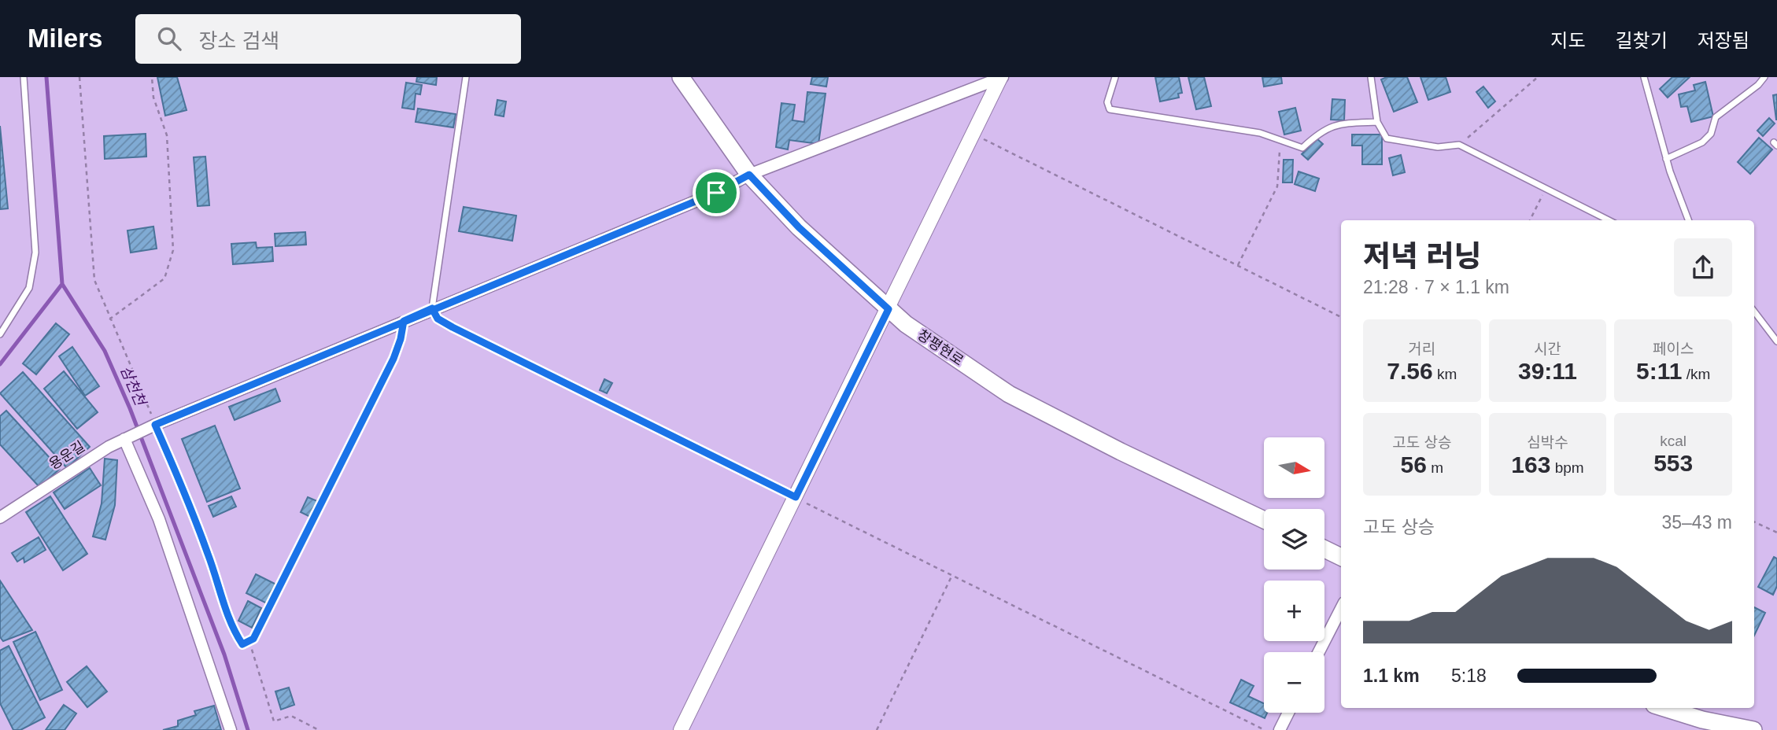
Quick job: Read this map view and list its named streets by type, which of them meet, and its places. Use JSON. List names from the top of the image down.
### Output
{
  "streets": {
    "main road": ["창평현로"],
    "street": ["용운길"]
  },
  "crossings": [
    ["창평현로", "용운길"]
  ],
  "water": ["삼천천"],
  "north": "right",
  "page": {
    "header": "Milers",
    "search": "장소 검색",
    "nav": ["지도", "길찾기", "저장됨"],
    "heading": ["저녁 러닝", "21:28 · 7 × 1.1 km"],
    "stats": [
      ["거리", "7.56 km"],
      ["시간", "39:11"],
      ["페이스", "5:11 /km"],
      ["고도 상승", "56 m"],
      ["심박수", "163 bpm"],
      ["kcal", "553"]
    ],
    "map_buttons": ["+", "−"],
    "chart": ["고도 상승", "35–43 m"],
    "list": [
      {
        "name": "1.1 km",
        "note": "5:18"
      }
    ]
  }
}
